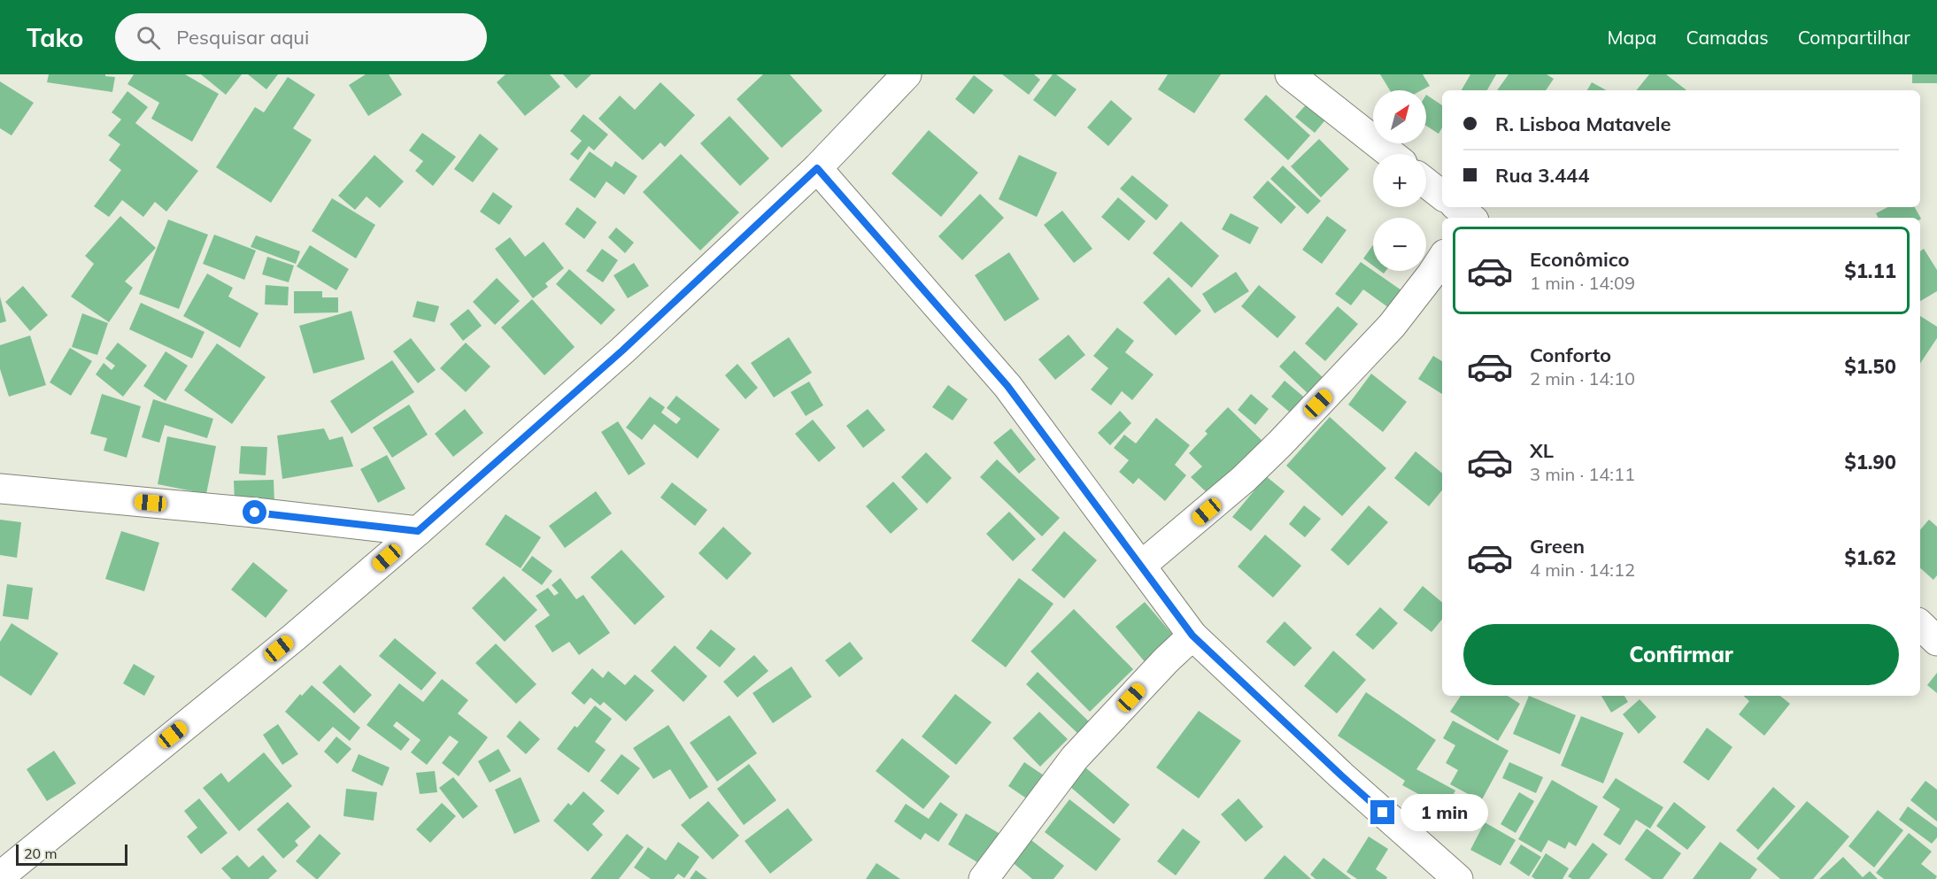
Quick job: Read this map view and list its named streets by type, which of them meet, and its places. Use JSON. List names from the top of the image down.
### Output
{
  "scale_bar": "20 m",
  "north": "top right",
  "page": {
    "header": "Tako",
    "search": "Pesquisar aqui",
    "nav": ["Mapa", "Camadas", "Compartilhar"],
    "map_buttons": ["+", "−"],
    "banner": ["R. Lisboa Matavele", "Rua 3.444"],
    "list": [
      {
        "name": "Econômico",
        "note": "1 min · 14:09",
        "value": "$1.11"
      },
      {
        "name": "Conforto",
        "note": "2 min · 14:10",
        "value": "$1.50"
      },
      {
        "name": "XL",
        "note": "3 min · 14:11",
        "value": "$1.90"
      },
      {
        "name": "Green",
        "note": "4 min · 14:12",
        "value": "$1.62"
      }
    ],
    "buttons": "Confirmar",
    "bubble": "1 min",
    "scale": "20 m"
  }
}
